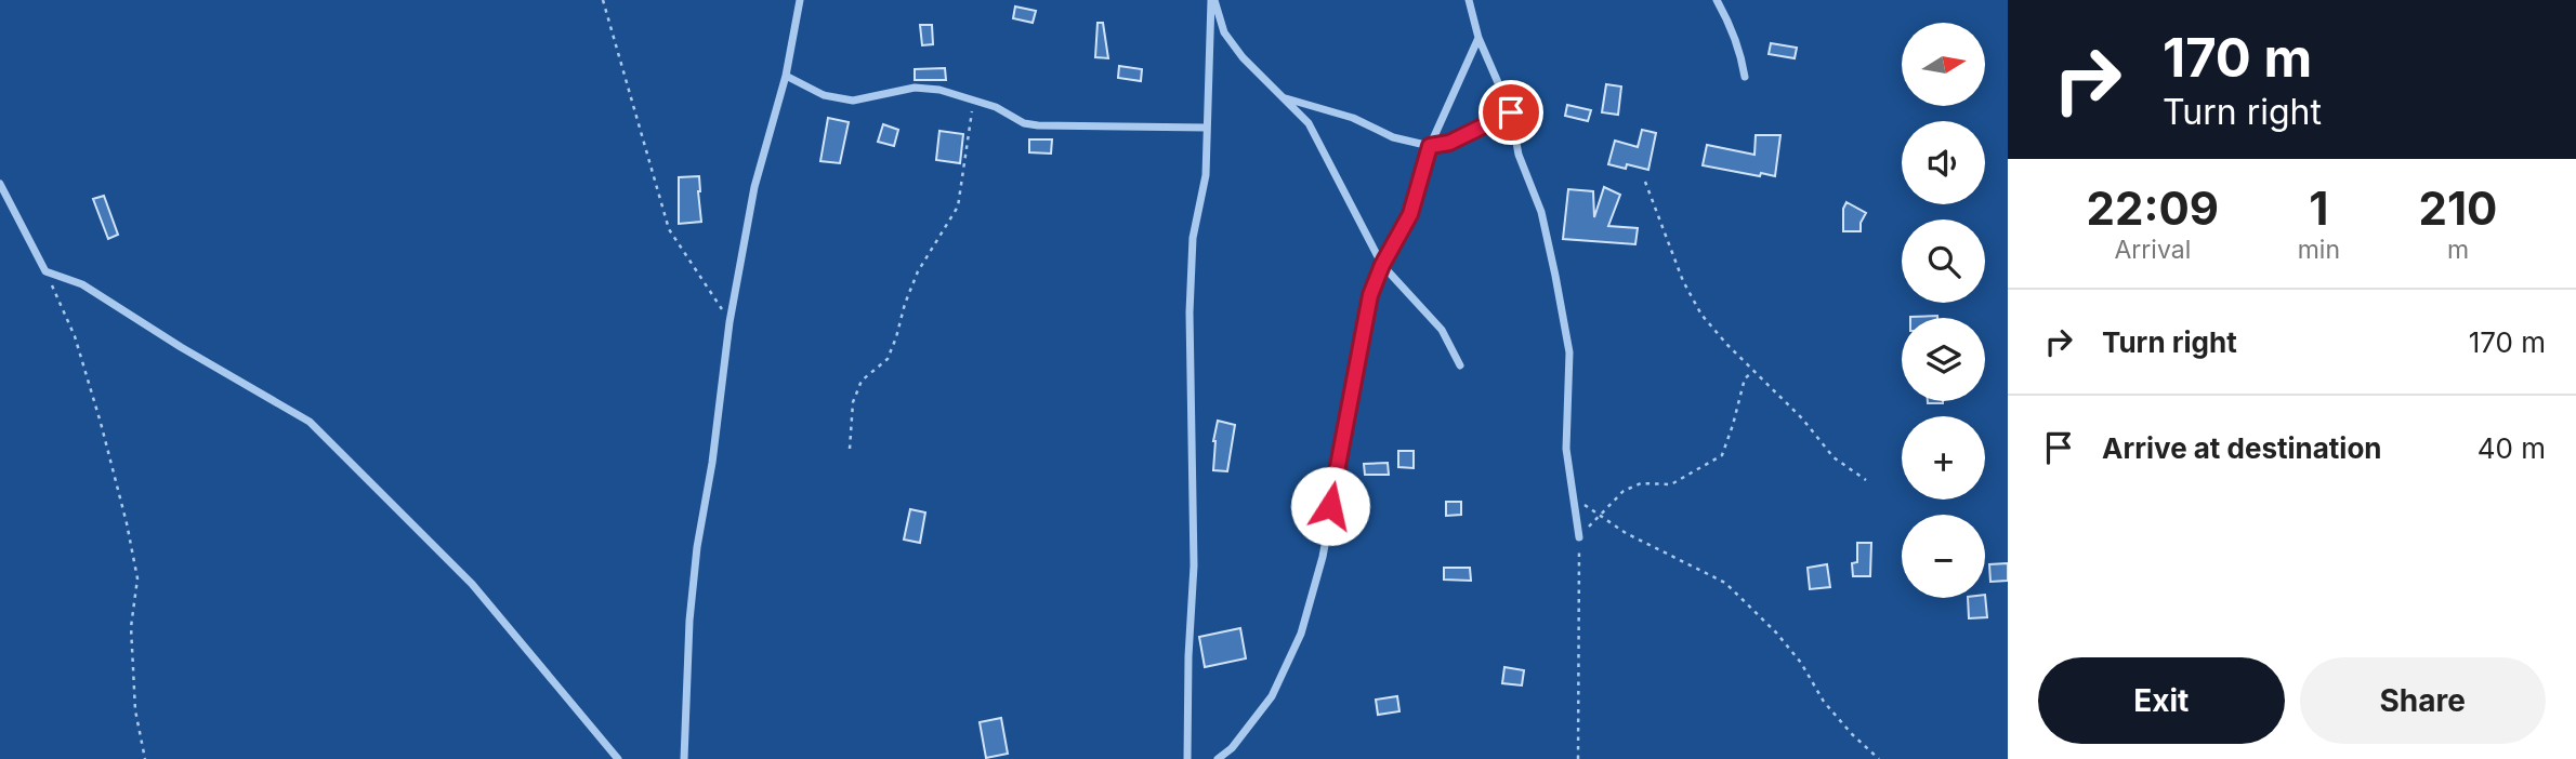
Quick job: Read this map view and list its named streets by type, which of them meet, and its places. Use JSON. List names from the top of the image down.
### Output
{
  "north": "right",
  "page": {
    "turn": ["170 m", "Turn right"],
    "map_buttons": ["+", "−"],
    "eta": [
      "22:09",
      "Arrival",
      "1",
      "min",
      "210",
      "m"
    ],
    "list": [
      {
        "name": "Turn right",
        "value": "170 m"
      },
      {
        "name": "Arrive at destination",
        "value": "40 m"
      }
    ],
    "buttons": ["Exit", "Share"]
  }
}
